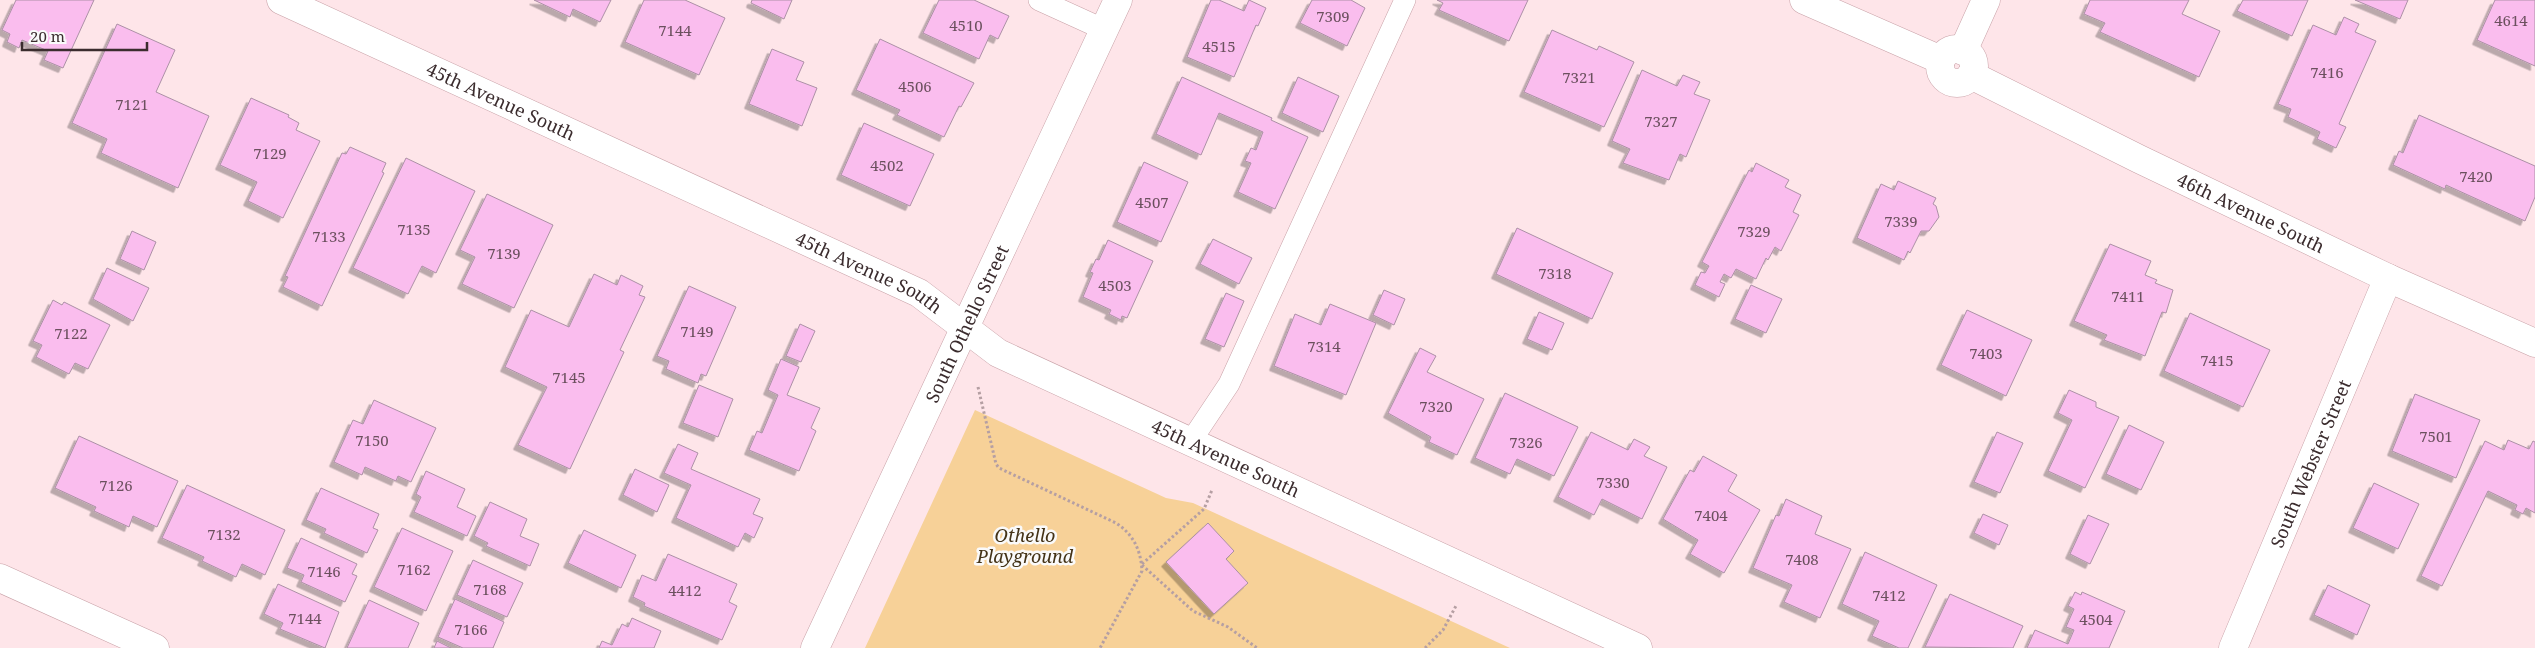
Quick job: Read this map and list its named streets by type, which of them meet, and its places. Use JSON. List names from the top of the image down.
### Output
{
  "streets": {
    "street": [
      "45th Avenue South",
      "46th Avenue South",
      "South Othello Street",
      "South Webster Street"
    ]
  },
  "crossings": [
    ["45th Avenue South", "South Othello Street"],
    ["46th Avenue South", "South Webster Street"]
  ],
  "parks": ["Othello Playground"],
  "house_numbers": [
    "7309",
    "4614",
    "4510",
    "7144",
    "4515",
    "7416",
    "7321",
    "4506",
    "7121",
    "7327",
    "7129",
    "4502",
    "7420",
    "4507",
    "7339",
    "7135",
    "7329",
    "7133",
    "7139",
    "7318",
    "4503",
    "7411",
    "7149",
    "7122",
    "7314",
    "7403",
    "7415",
    "7145",
    "7320",
    "7501",
    "7150",
    "7326",
    "7330",
    "7126",
    "7404",
    "7132",
    "7408",
    "7162",
    "7146",
    "7168",
    "4412",
    "7412",
    "7144",
    "4504",
    "7166"
  ],
  "scale_bar": "20 m"
}
